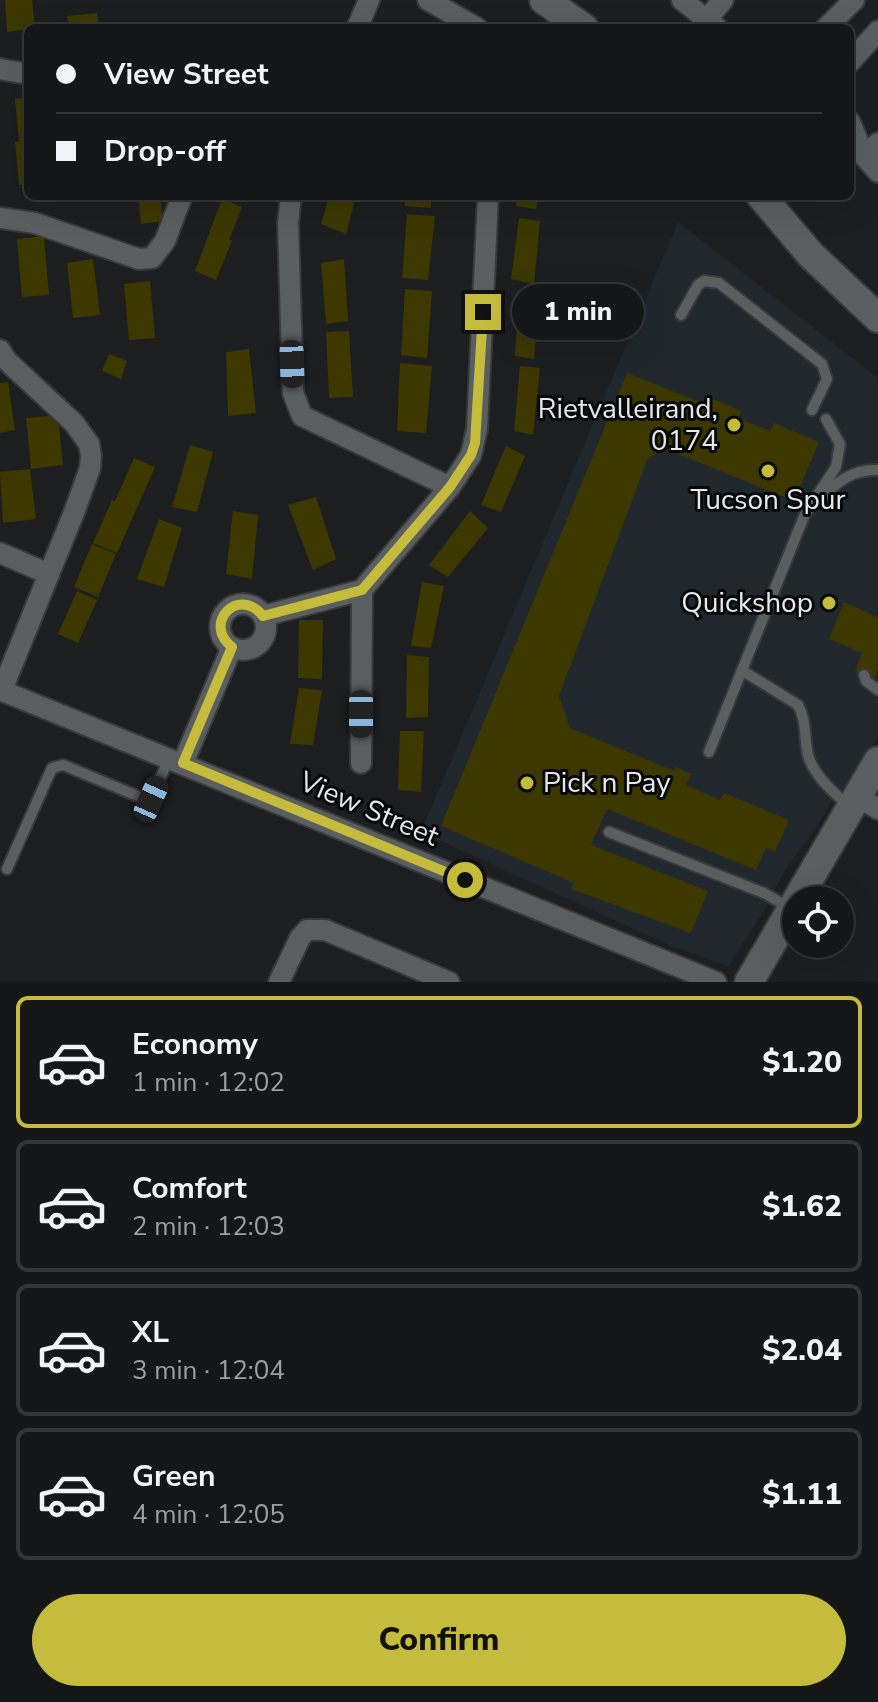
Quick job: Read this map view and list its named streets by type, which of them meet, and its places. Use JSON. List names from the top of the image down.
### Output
{
  "streets": {
    "street": ["View Street"]
  },
  "places": [
    "Rietvalleirand, 0174",
    "Tucson Spur",
    "Quickshop",
    "Pick n Pay"
  ],
  "page": {
    "banner": ["View Street", "Drop-off"],
    "bubble": "1 min",
    "list": [
      {
        "name": "Economy",
        "note": "1 min · 12:02",
        "value": "$1.20"
      },
      {
        "name": "Comfort",
        "note": "2 min · 12:03",
        "value": "$1.62"
      },
      {
        "name": "XL",
        "note": "3 min · 12:04",
        "value": "$2.04"
      },
      {
        "name": "Green",
        "note": "4 min · 12:05",
        "value": "$1.11"
      }
    ],
    "buttons": "Confirm"
  }
}
